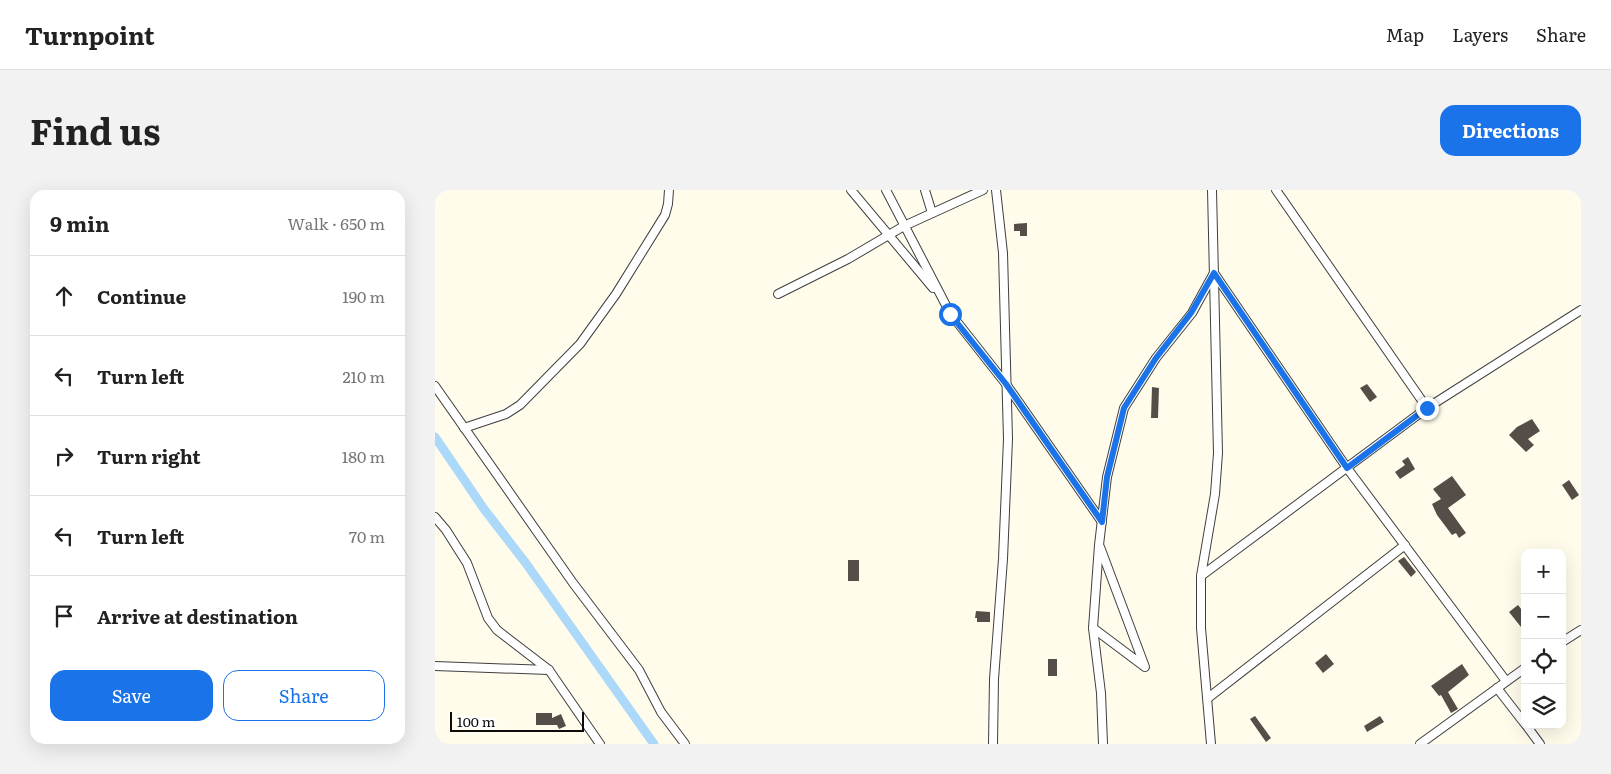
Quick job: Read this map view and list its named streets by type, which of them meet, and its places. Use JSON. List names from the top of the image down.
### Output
{
  "scale_bar": "100 m",
  "page": {
    "header": "Turnpoint",
    "nav": ["Map", "Layers", "Share"],
    "title": "Find us",
    "buttons": [
      "Directions",
      ["Save", "Share"]
    ],
    "heading": ["9 min", "Walk · 650 m"],
    "list": [
      ["Continue", "190 m"],
      ["Turn left", "210 m"],
      ["Turn right", "180 m"],
      ["Turn left", "70 m"],
      "Arrive at destination"
    ],
    "map_buttons": ["+", "−"],
    "scale": "100 m"
  }
}
